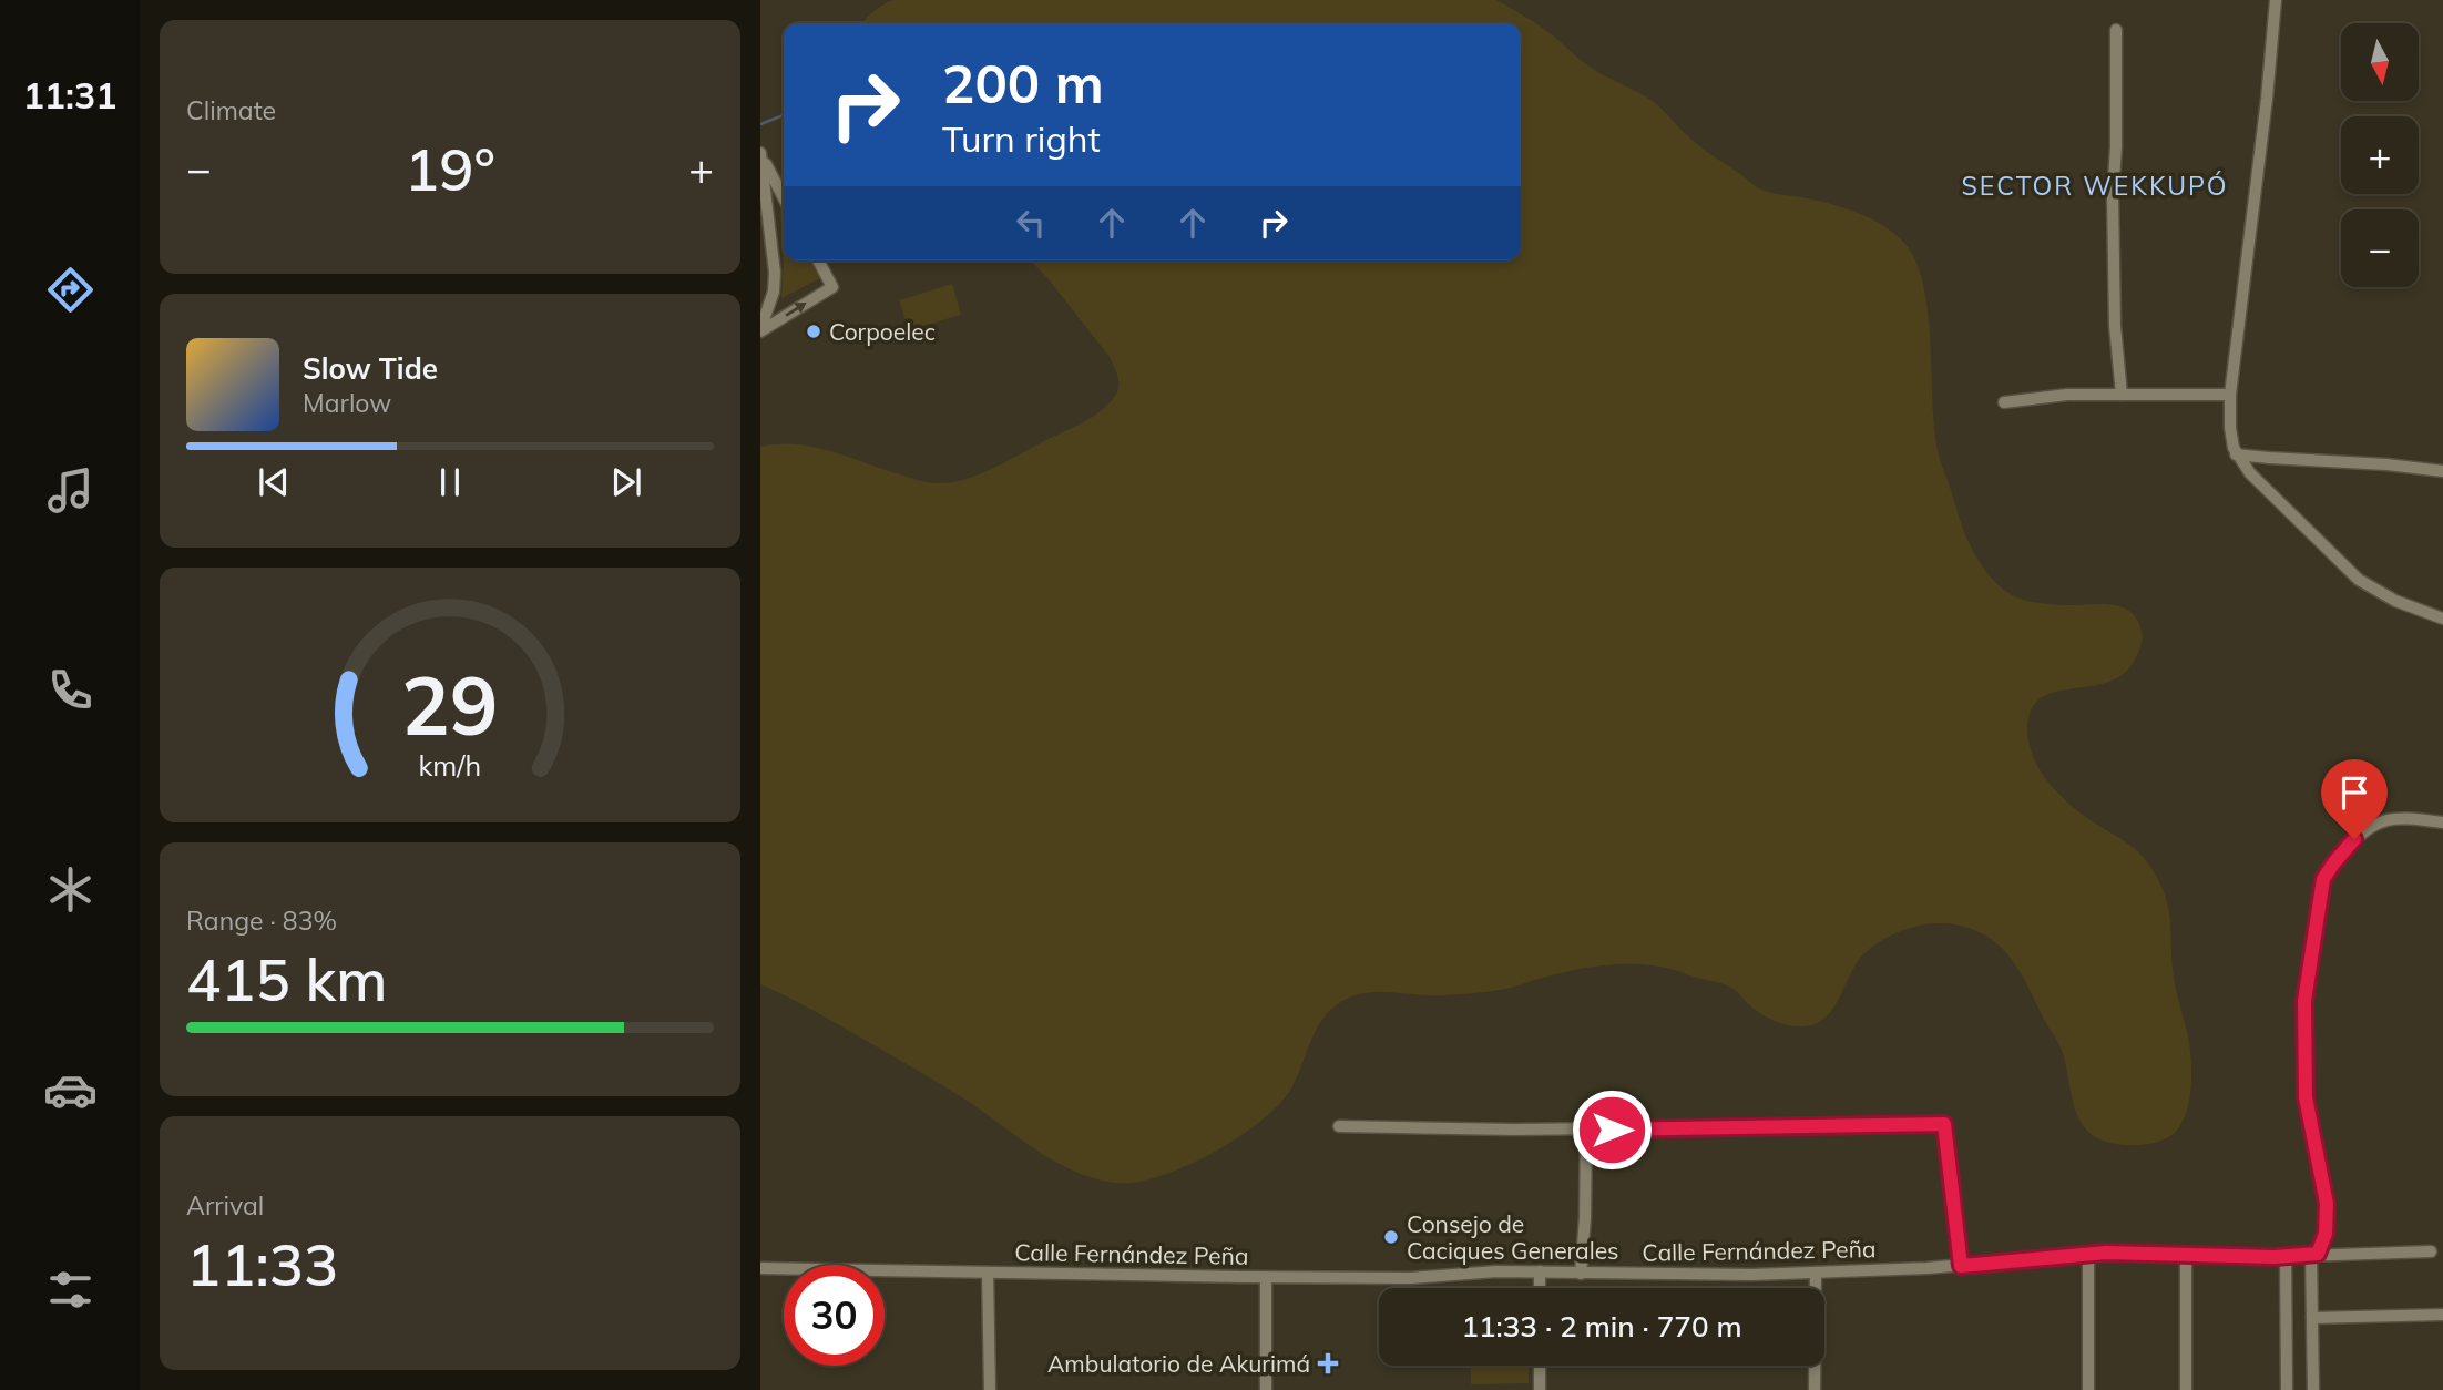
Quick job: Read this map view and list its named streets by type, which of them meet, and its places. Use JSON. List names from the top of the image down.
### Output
{
  "streets": {
    "street": ["Calle Fernández Peña"]
  },
  "districts": ["SECTOR WEKKUPÓ"],
  "places": {
    "other": ["Corpoelec", "Consejo de Caciques Generales"],
    "health": ["Ambulatorio de Akurimá"]
  },
  "north": "bottom",
  "page": {
    "tabs": "11:31",
    "tile": [
      "Climate",
      ["Range · 83%", "415 km"],
      ["Arrival", "11:33"]
    ],
    "map_buttons": ["+", "−"],
    "turn": ["200 m", "Turn right"],
    "heat": ["−", "19°", "+"],
    "song": ["Slow Tide", "Marlow"],
    "limit": "30",
    "trip": "11:33 · 2 min · 770 m",
    "gauge": ["29", "km/h"]
  }
}
